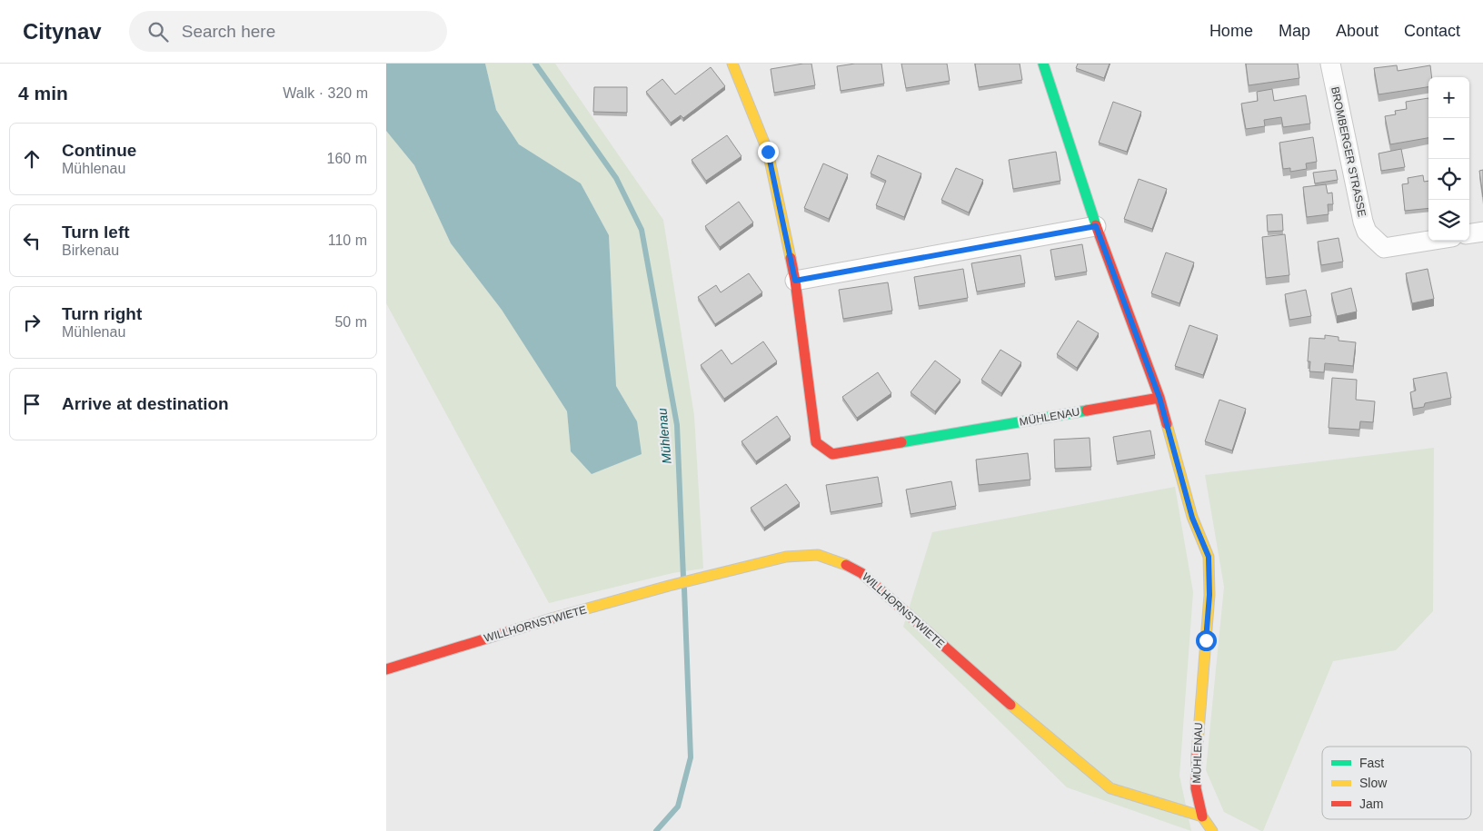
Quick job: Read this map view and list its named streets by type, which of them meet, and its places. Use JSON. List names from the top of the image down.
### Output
{
  "streets": {
    "street": ["BROMBERGER STRASSE", "MÜHLENAU", "WILLHORNSTWIETE"]
  },
  "crossings": [
    ["MÜHLENAU", "WILLHORNSTWIETE"]
  ],
  "water": ["Mühlenau"],
  "legend": ["Fast", "Slow", "Jam"],
  "page": {
    "header": "Citynav",
    "search": "Search here",
    "nav": [
      "Home",
      "Map",
      "About",
      "Contact"
    ],
    "heading": ["4 min", "Walk · 320 m"],
    "map_buttons": ["+", "−"],
    "list": [
      ["Continue", "Mühlenau", "160 m"],
      ["Turn left", "Birkenau", "110 m"],
      ["Turn right", "Mühlenau", "50 m"],
      "Arrive at destination"
    ]
  }
}
